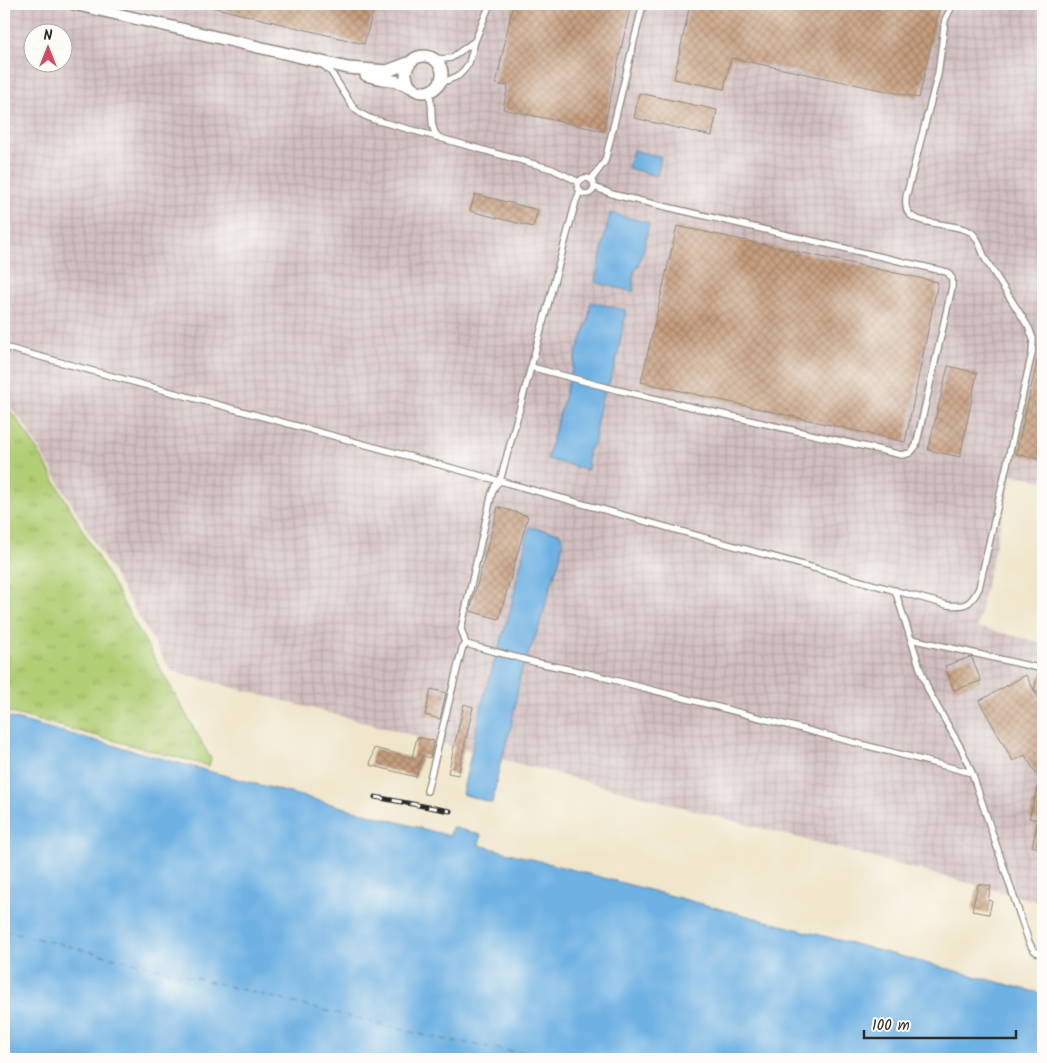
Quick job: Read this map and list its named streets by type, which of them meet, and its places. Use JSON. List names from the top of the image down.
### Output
{
  "scale_bar": "100 m",
  "north": "top"
}
